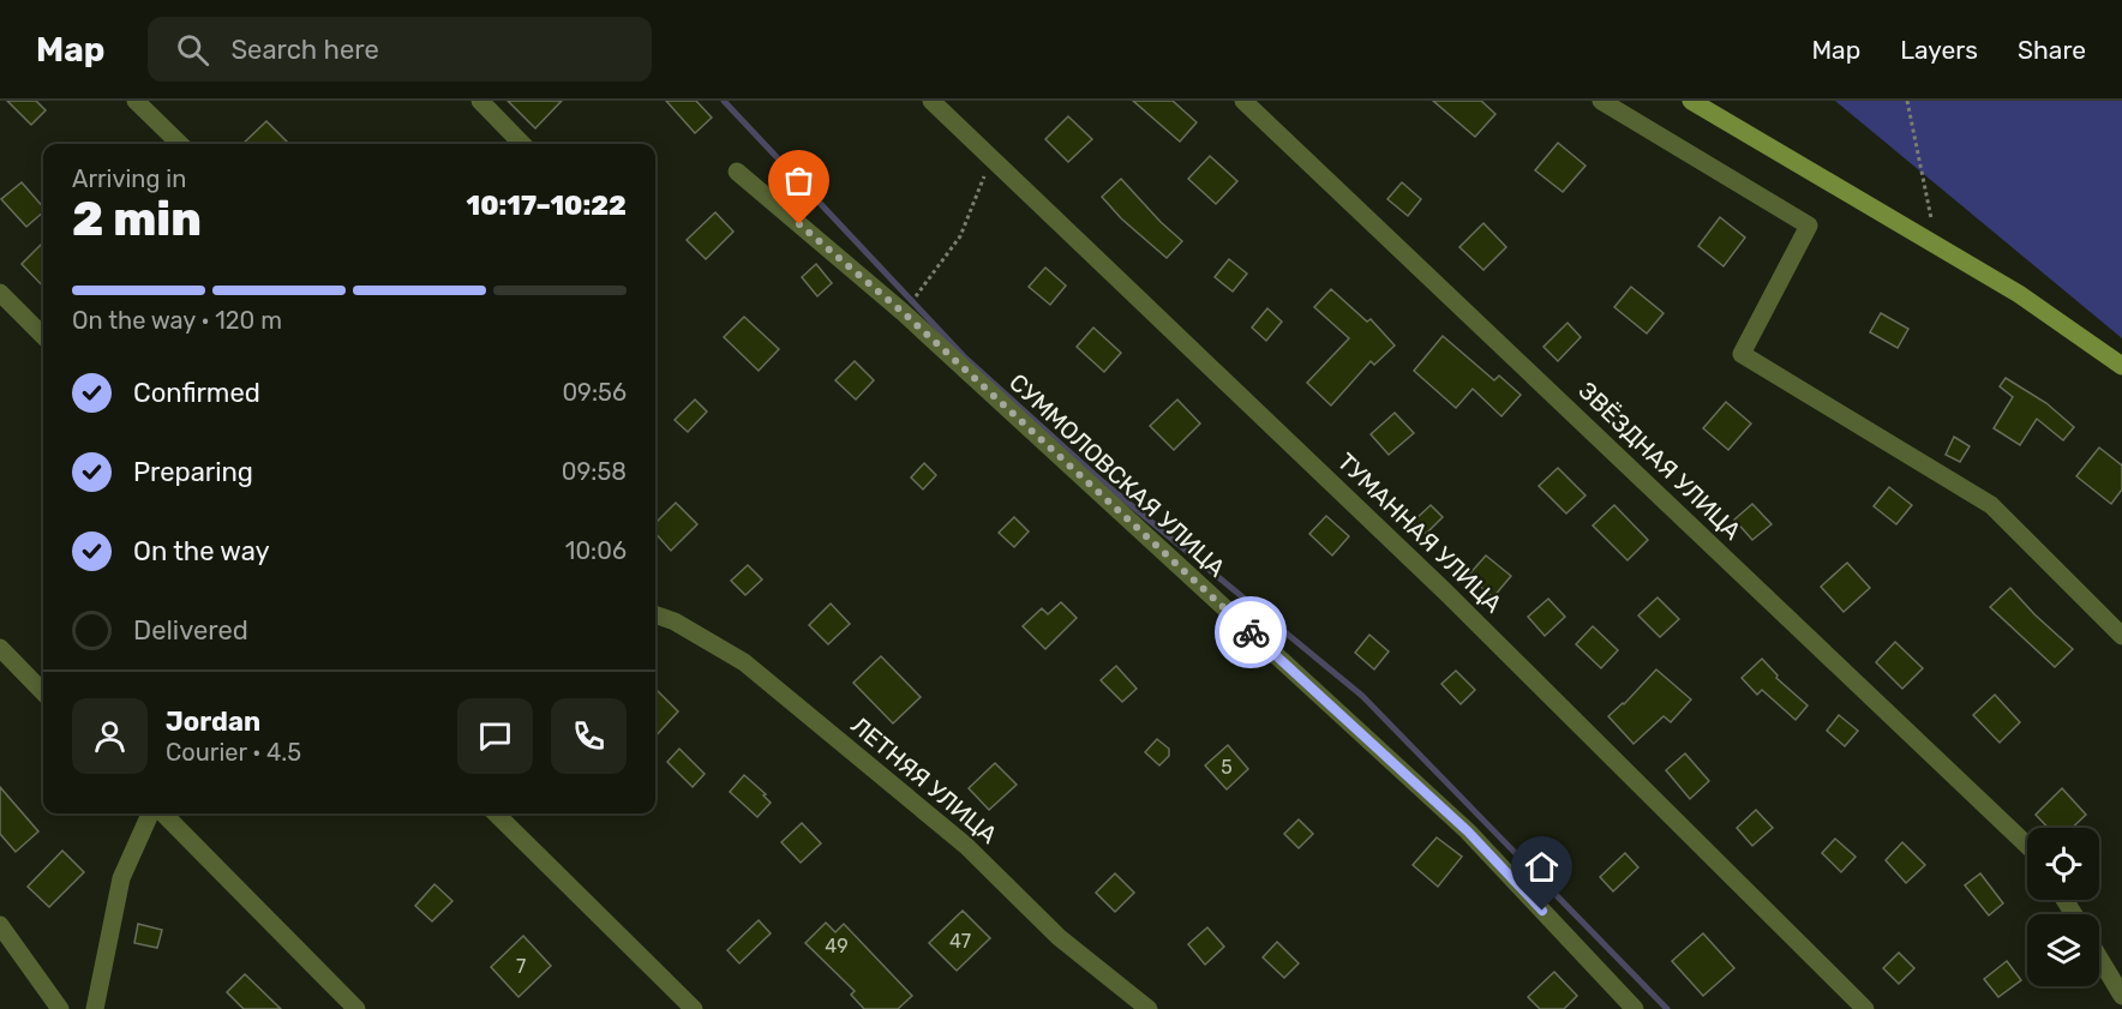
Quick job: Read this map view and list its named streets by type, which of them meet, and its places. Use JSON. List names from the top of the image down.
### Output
{
  "streets": {
    "street": [
      "ЗВЁЗДНАЯ УЛИЦА",
      "СУММОЛОВСКАЯ УЛИЦА",
      "ТУМАННАЯ УЛИЦА",
      "ЛЕТНЯЯ УЛИЦА"
    ]
  },
  "house_numbers": [
    "5",
    "47",
    "49",
    "7"
  ],
  "page": {
    "header": "Map",
    "search": "Search here",
    "nav": ["Map", "Layers", "Share"],
    "heading": ["2 min", "Arriving in", "10:17–10:22"],
    "panel": ["Jordan", "Courier · 4.5"],
    "bar": "On the way · 120 m",
    "list": [
      ["Confirmed", "09:56"],
      ["Preparing", "09:58"],
      ["On the way", "10:06"],
      "Delivered"
    ]
  }
}
